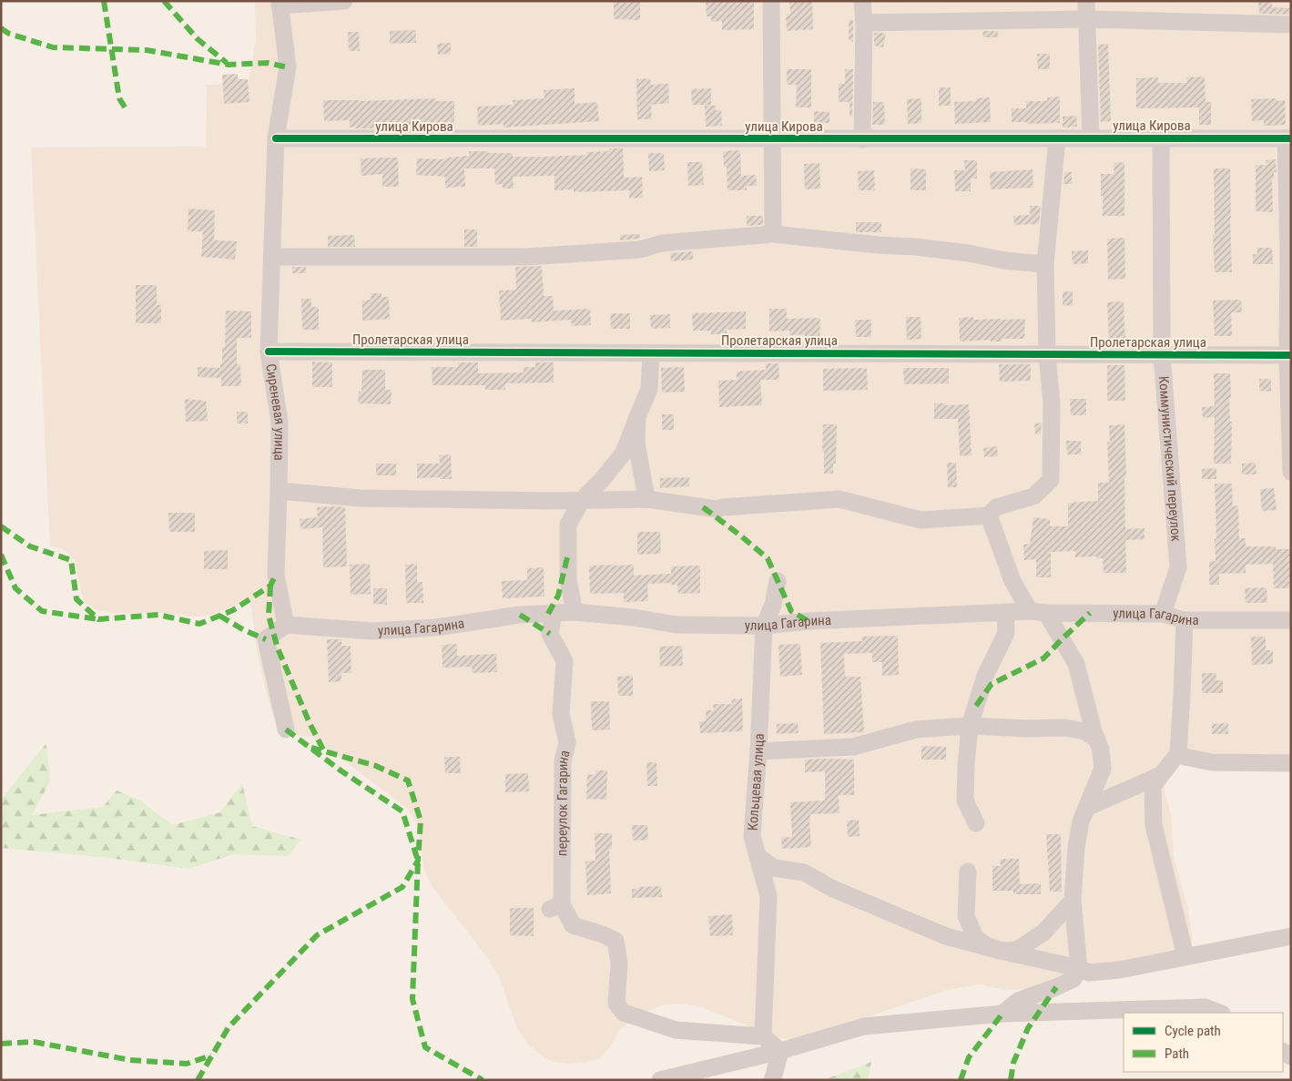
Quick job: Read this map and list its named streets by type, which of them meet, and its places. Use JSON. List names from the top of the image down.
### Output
{
  "streets": {
    "street": [
      "улица Кирова",
      "Пролетарская улица",
      "Сиреневая улица",
      "Коммунистический переулок",
      "улица Гагарина",
      "Кольцевая улица",
      "переулок Гагарина"
    ]
  },
  "crossings": [
    ["улица Кирова", "Сиреневая улица"],
    ["улица Кирова", "Коммунистический переулок"],
    ["Пролетарская улица", "Сиреневая улица"],
    ["Пролетарская улица", "Коммунистический переулок"],
    ["Сиреневая улица", "улица Гагарина"],
    ["Коммунистический переулок", "улица Гагарина"],
    ["улица Гагарина", "Кольцевая улица"],
    ["улица Гагарина", "переулок Гагарина"],
    ["Кольцевая улица", "переулок Гагарина"]
  ],
  "legend": ["Cycle path", "Path"]
}
